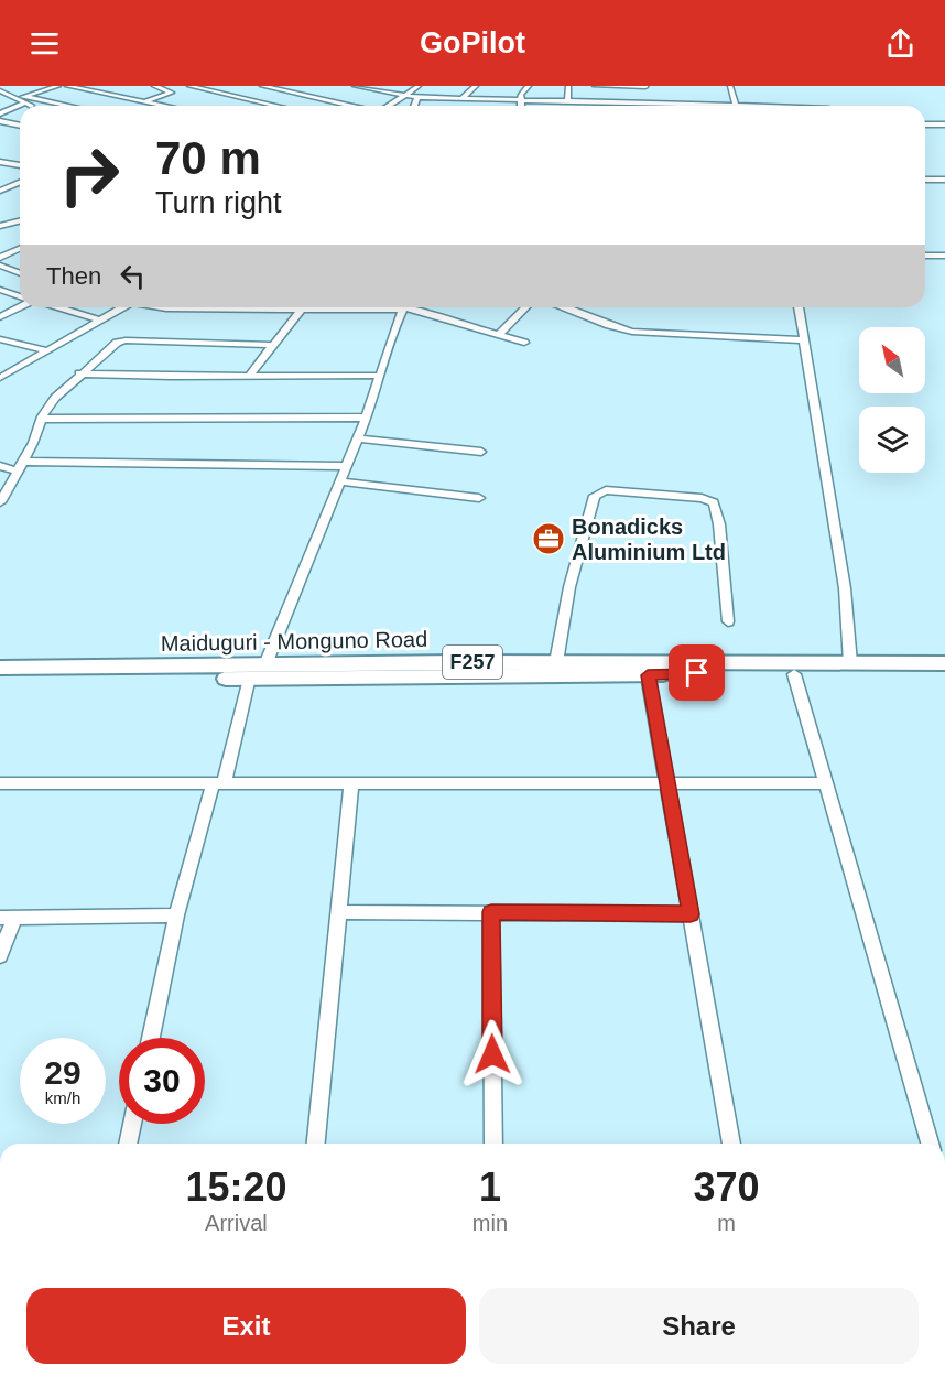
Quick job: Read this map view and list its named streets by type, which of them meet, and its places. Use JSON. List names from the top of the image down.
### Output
{
  "streets": {
    "main road": ["Maiduguri - Monguno Road", "F257"]
  },
  "places": {
    "office": ["Bonadicks Aluminium Ltd"]
  },
  "north": "top left",
  "page": {
    "header": "GoPilot",
    "turn": ["70 m", "Turn right"],
    "then": "Then",
    "speed": "29 km/h",
    "limit": "30",
    "eta": [
      "15:20",
      "Arrival",
      "1",
      "min",
      "370",
      "m"
    ],
    "buttons": ["Exit", "Share"]
  }
}
